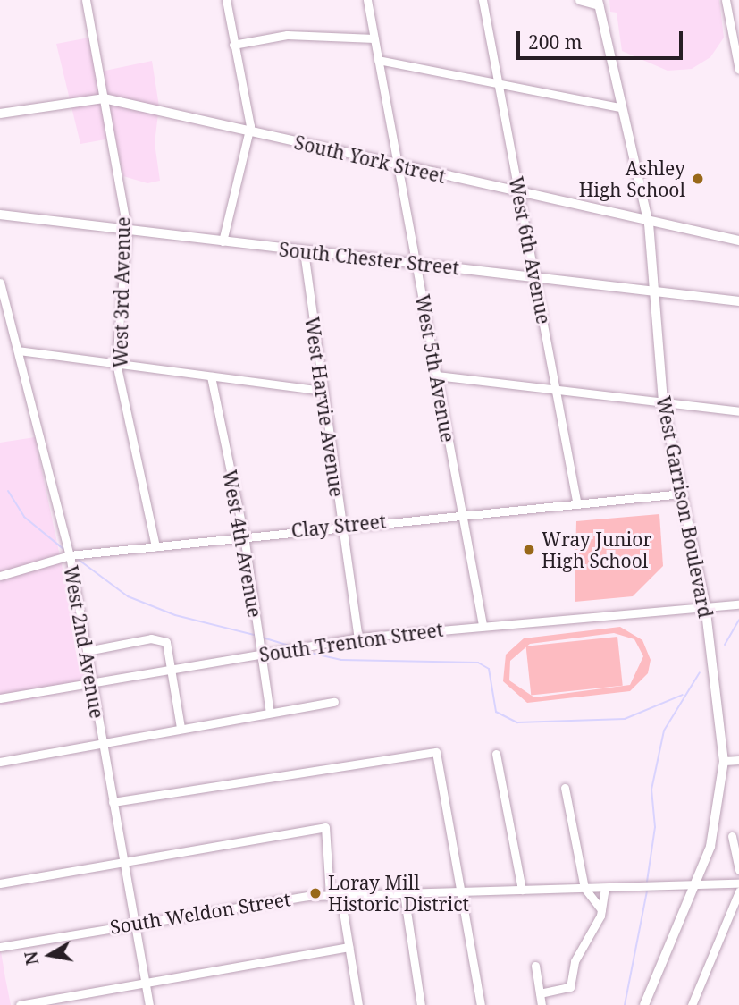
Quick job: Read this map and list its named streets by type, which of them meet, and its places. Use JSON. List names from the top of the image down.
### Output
{
  "streets": {
    "main road": ["South York Street", "South Chester Street", "West Garrison Boulevard"],
    "street": [
      "West 6th Avenue",
      "West 3rd Avenue",
      "West 5th Avenue",
      "West Harvie Avenue",
      "Clay Street",
      "West 4th Avenue",
      "West 2nd Avenue",
      "South Trenton Street",
      "South Weldon Street"
    ]
  },
  "crossings": [
    ["South York Street", "West 6th Avenue"],
    ["South York Street", "West 3rd Avenue"],
    ["South York Street", "West 5th Avenue"],
    ["South York Street", "West Garrison Boulevard"],
    ["West 6th Avenue", "South Chester Street"],
    ["West 6th Avenue", "Clay Street"],
    ["South Chester Street", "West 3rd Avenue"],
    ["South Chester Street", "West 5th Avenue"],
    ["South Chester Street", "West Harvie Avenue"],
    ["South Chester Street", "West Garrison Boulevard"],
    ["West 3rd Avenue", "Clay Street"],
    ["West 5th Avenue", "Clay Street"],
    ["West 5th Avenue", "South Trenton Street"],
    ["West Harvie Avenue", "Clay Street"],
    ["West Harvie Avenue", "South Trenton Street"],
    ["West Garrison Boulevard", "Clay Street"],
    ["West Garrison Boulevard", "South Trenton Street"],
    ["West Garrison Boulevard", "South Weldon Street"],
    ["Clay Street", "West 4th Avenue"],
    ["Clay Street", "West 2nd Avenue"],
    ["West 4th Avenue", "South Trenton Street"],
    ["West 2nd Avenue", "South Trenton Street"],
    ["West 2nd Avenue", "South Weldon Street"]
  ],
  "places": ["Ashley High School", "Wray Junior High School", "Loray Mill Historic District"],
  "scale_bar": "200 m",
  "north": "left"
}
